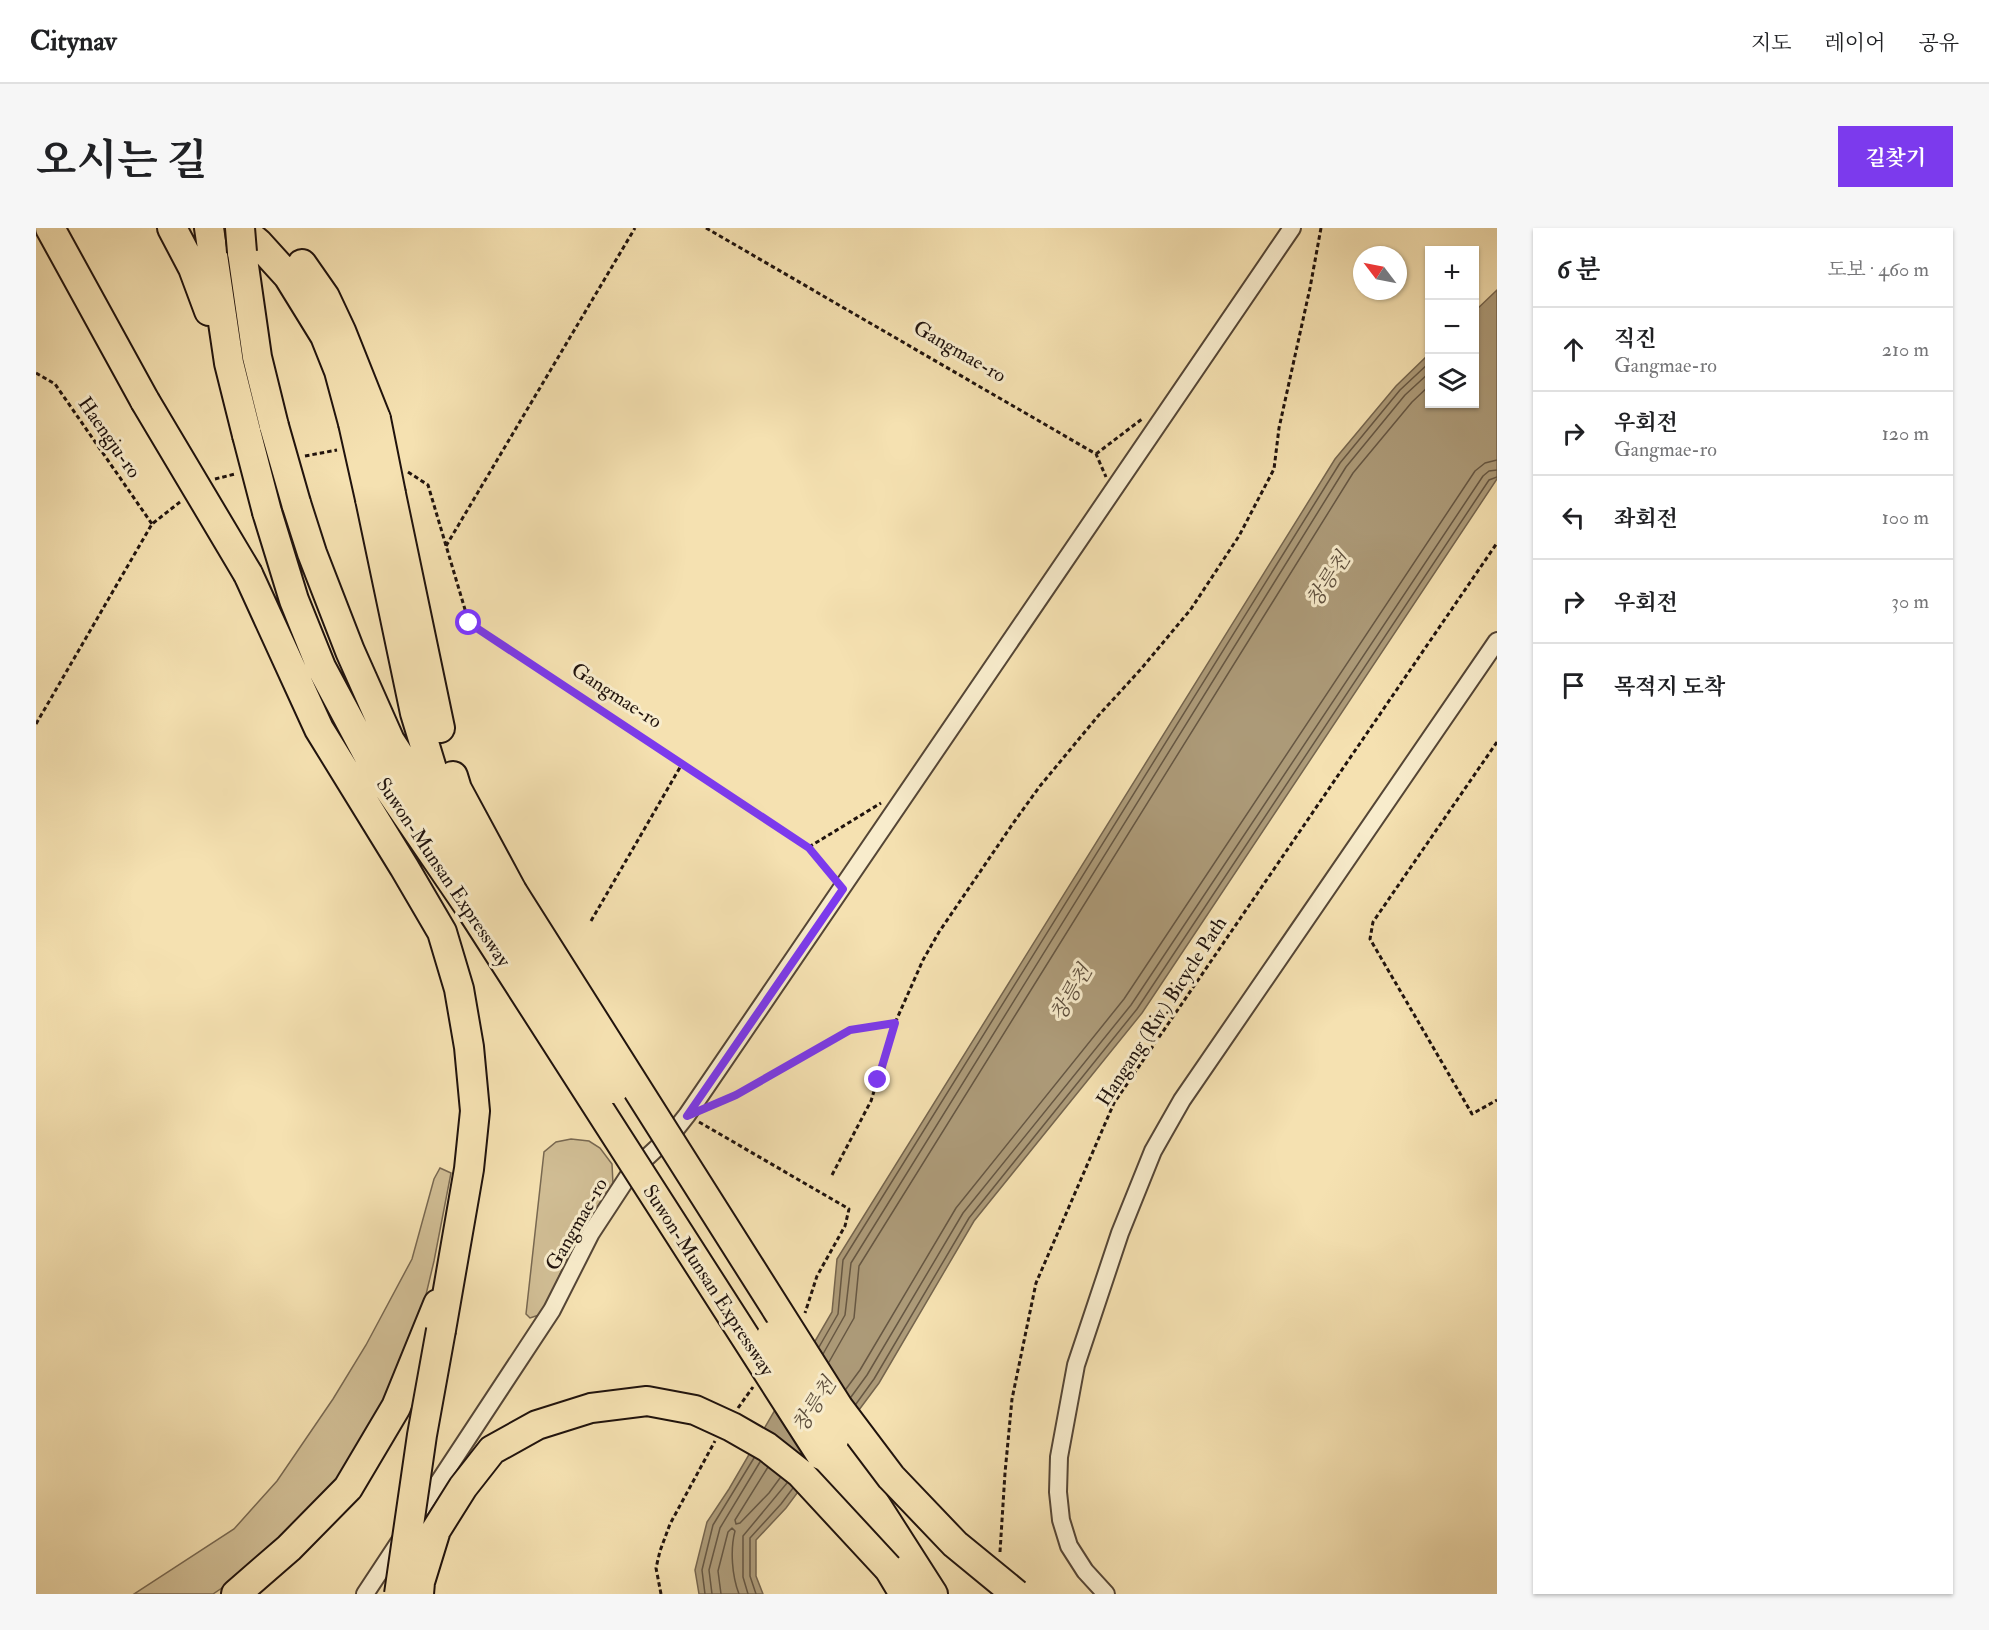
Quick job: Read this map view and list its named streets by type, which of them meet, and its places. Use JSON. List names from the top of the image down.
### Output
{
  "streets": {
    "highway": ["Suwon-Munsan Expressway"],
    "street": ["Gangmae-ro"],
    "path": ["Haengju-ro", "Hangang (Riv.) Bicycle Path"]
  },
  "water": ["창릉천"],
  "north": "top left",
  "page": {
    "header": "Citynav",
    "nav": ["지도", "레이어", "공유"],
    "title": "오시는 길",
    "buttons": "길찾기",
    "heading": ["6 분", "도보 · 460 m"],
    "map_buttons": ["+", "−"],
    "list": [
      ["직진", "Gangmae-ro", "210 m"],
      ["우회전", "Gangmae-ro", "120 m"],
      ["좌회전", "100 m"],
      ["우회전", "30 m"],
      "목적지 도착"
    ]
  }
}
